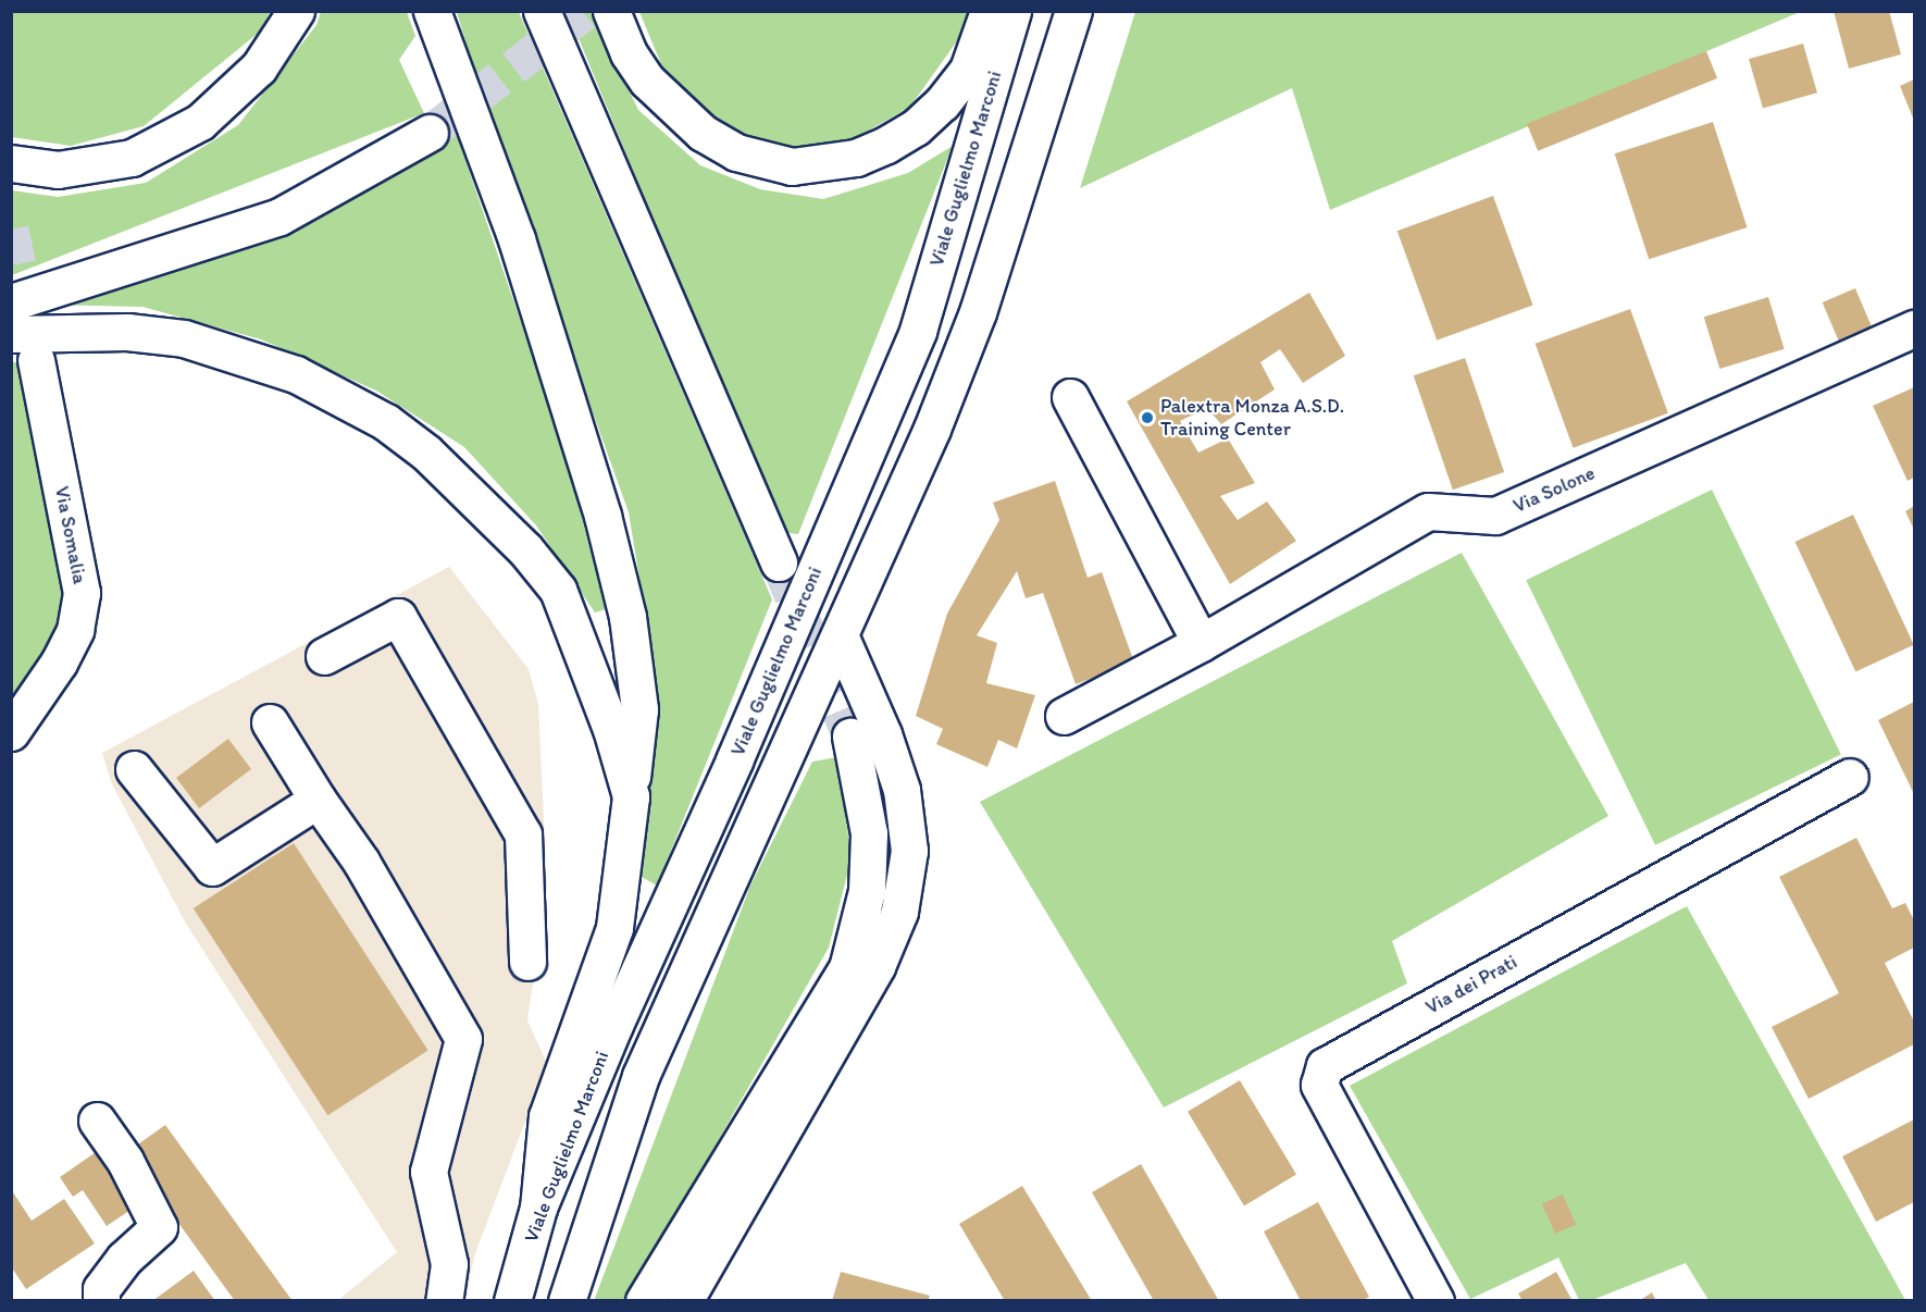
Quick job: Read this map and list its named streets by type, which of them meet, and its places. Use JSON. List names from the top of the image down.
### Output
{
  "streets": {
    "main road": [
      "Viale Guglielmo Marconi",
      "Via Solone",
      "Via Somalia",
      "Via dei Prati"
    ]
  },
  "places": ["Palextra Monza A.S.D. Training Center"]
}
